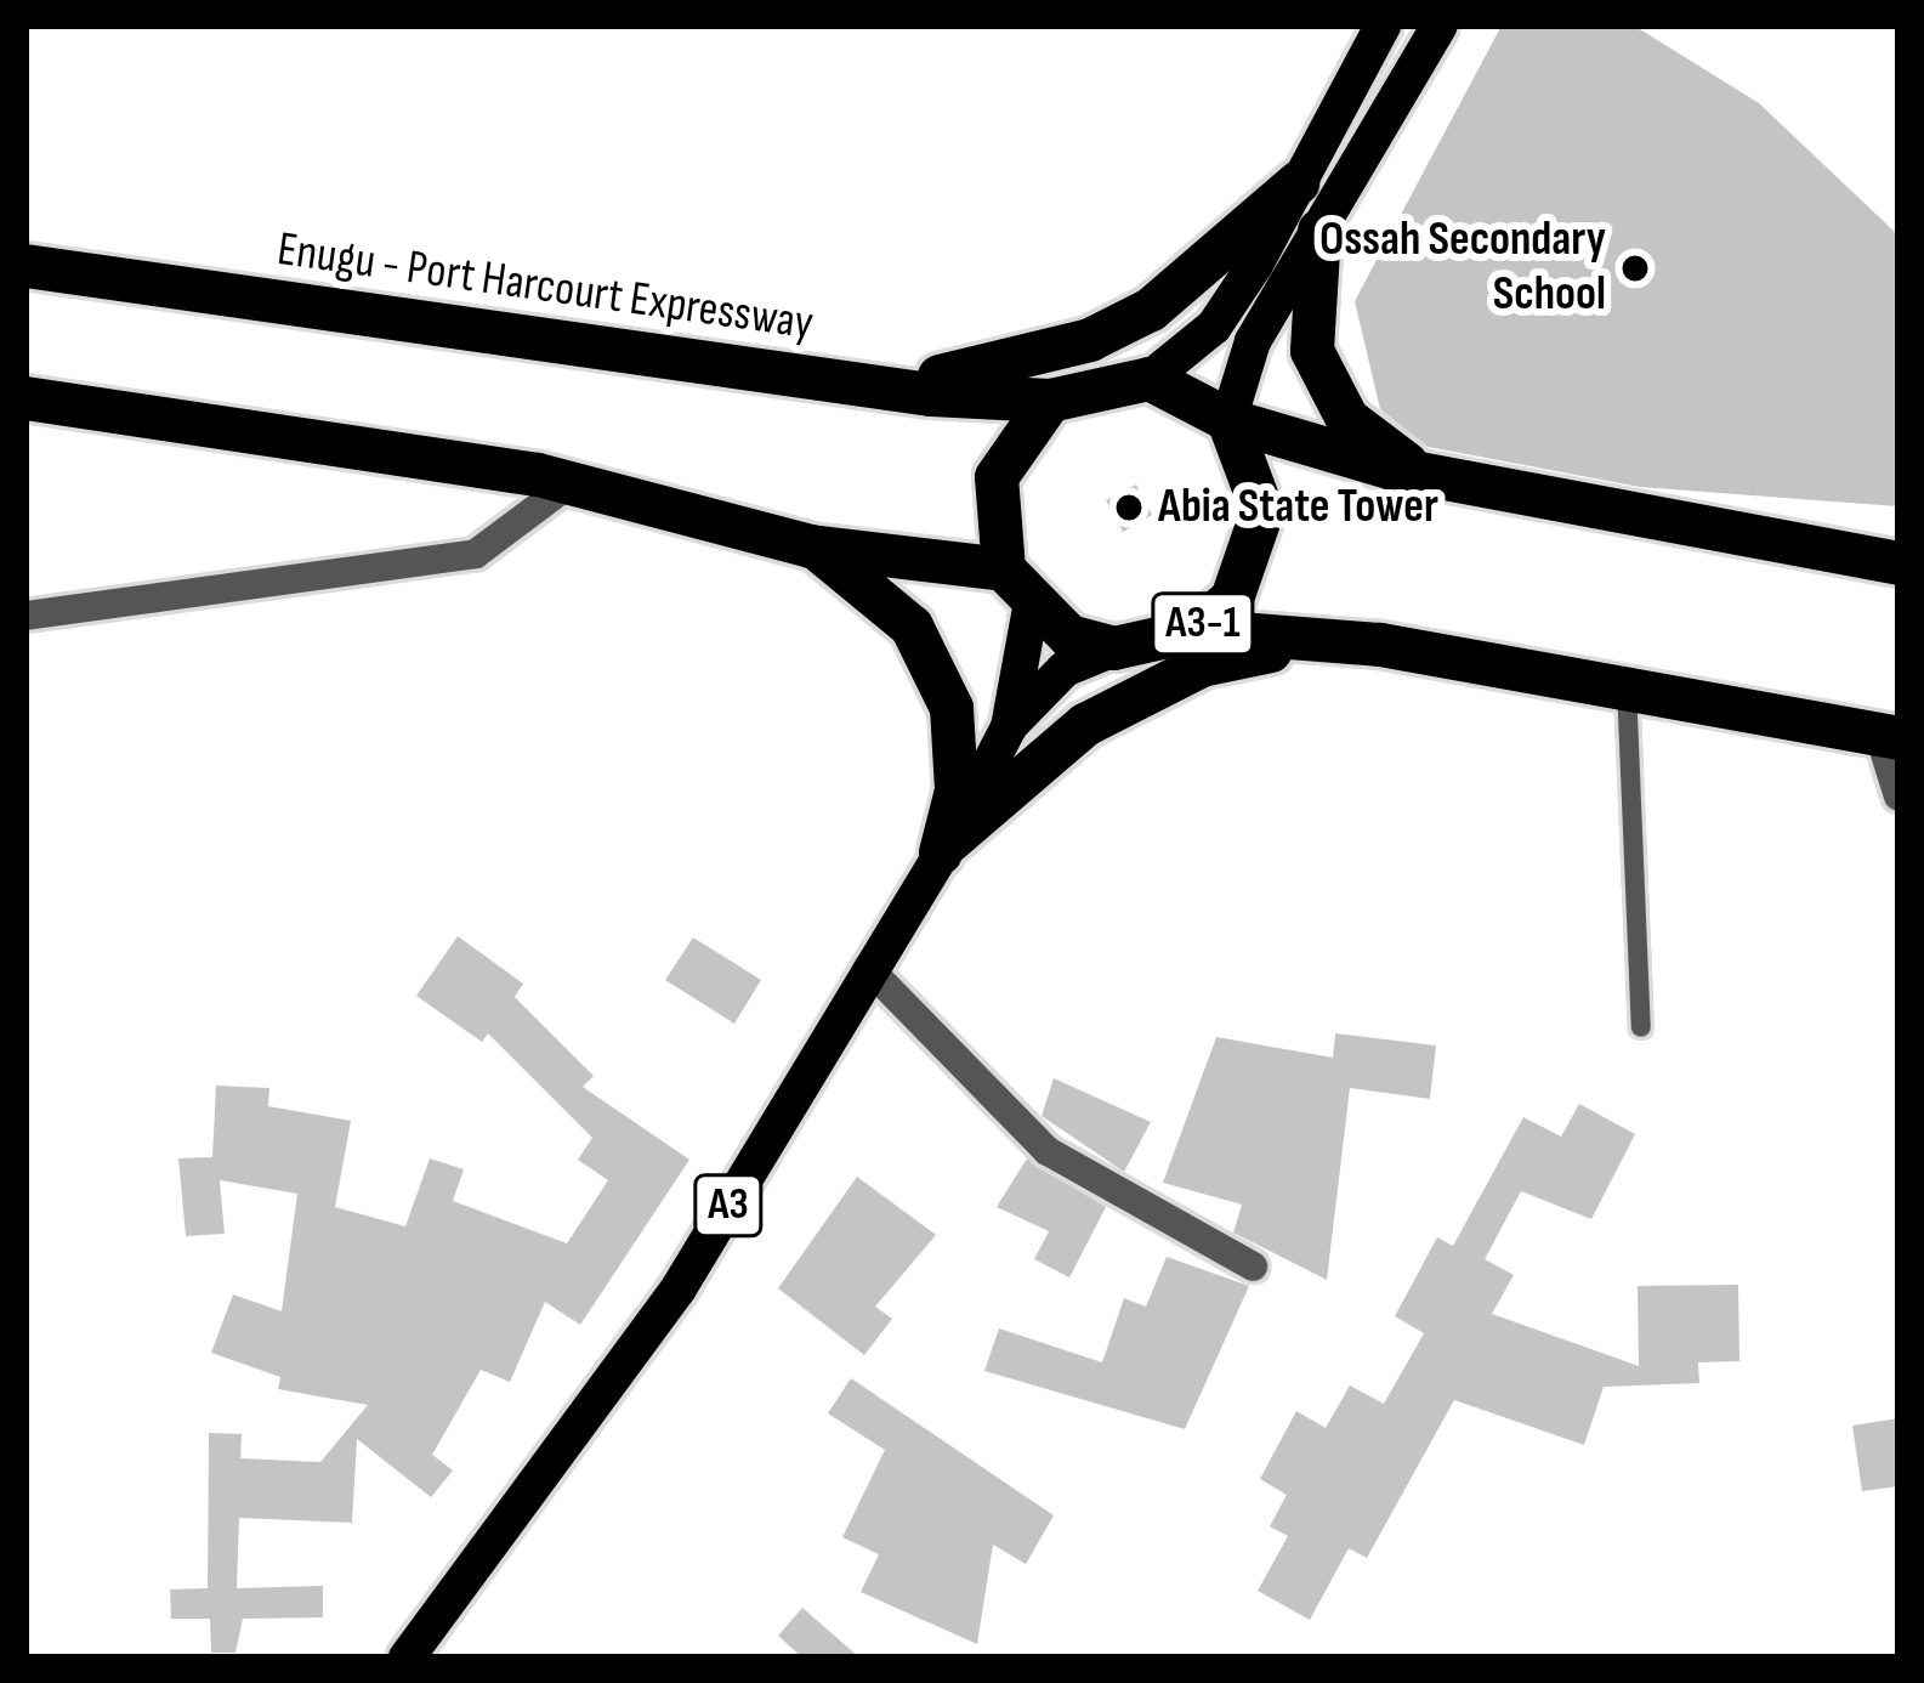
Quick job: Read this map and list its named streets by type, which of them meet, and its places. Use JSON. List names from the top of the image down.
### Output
{
  "streets": {
    "highway": ["Enugu - Port Harcourt Expressway", "A3-1"],
    "main road": ["A3"]
  },
  "crossings": [
    ["Enugu - Port Harcourt Expressway", "A3-1"],
    ["Enugu - Port Harcourt Expressway", "A3"],
    ["A3-1", "A3"]
  ],
  "places": ["Ossah Secondary School", "Abia State Tower"]
}
